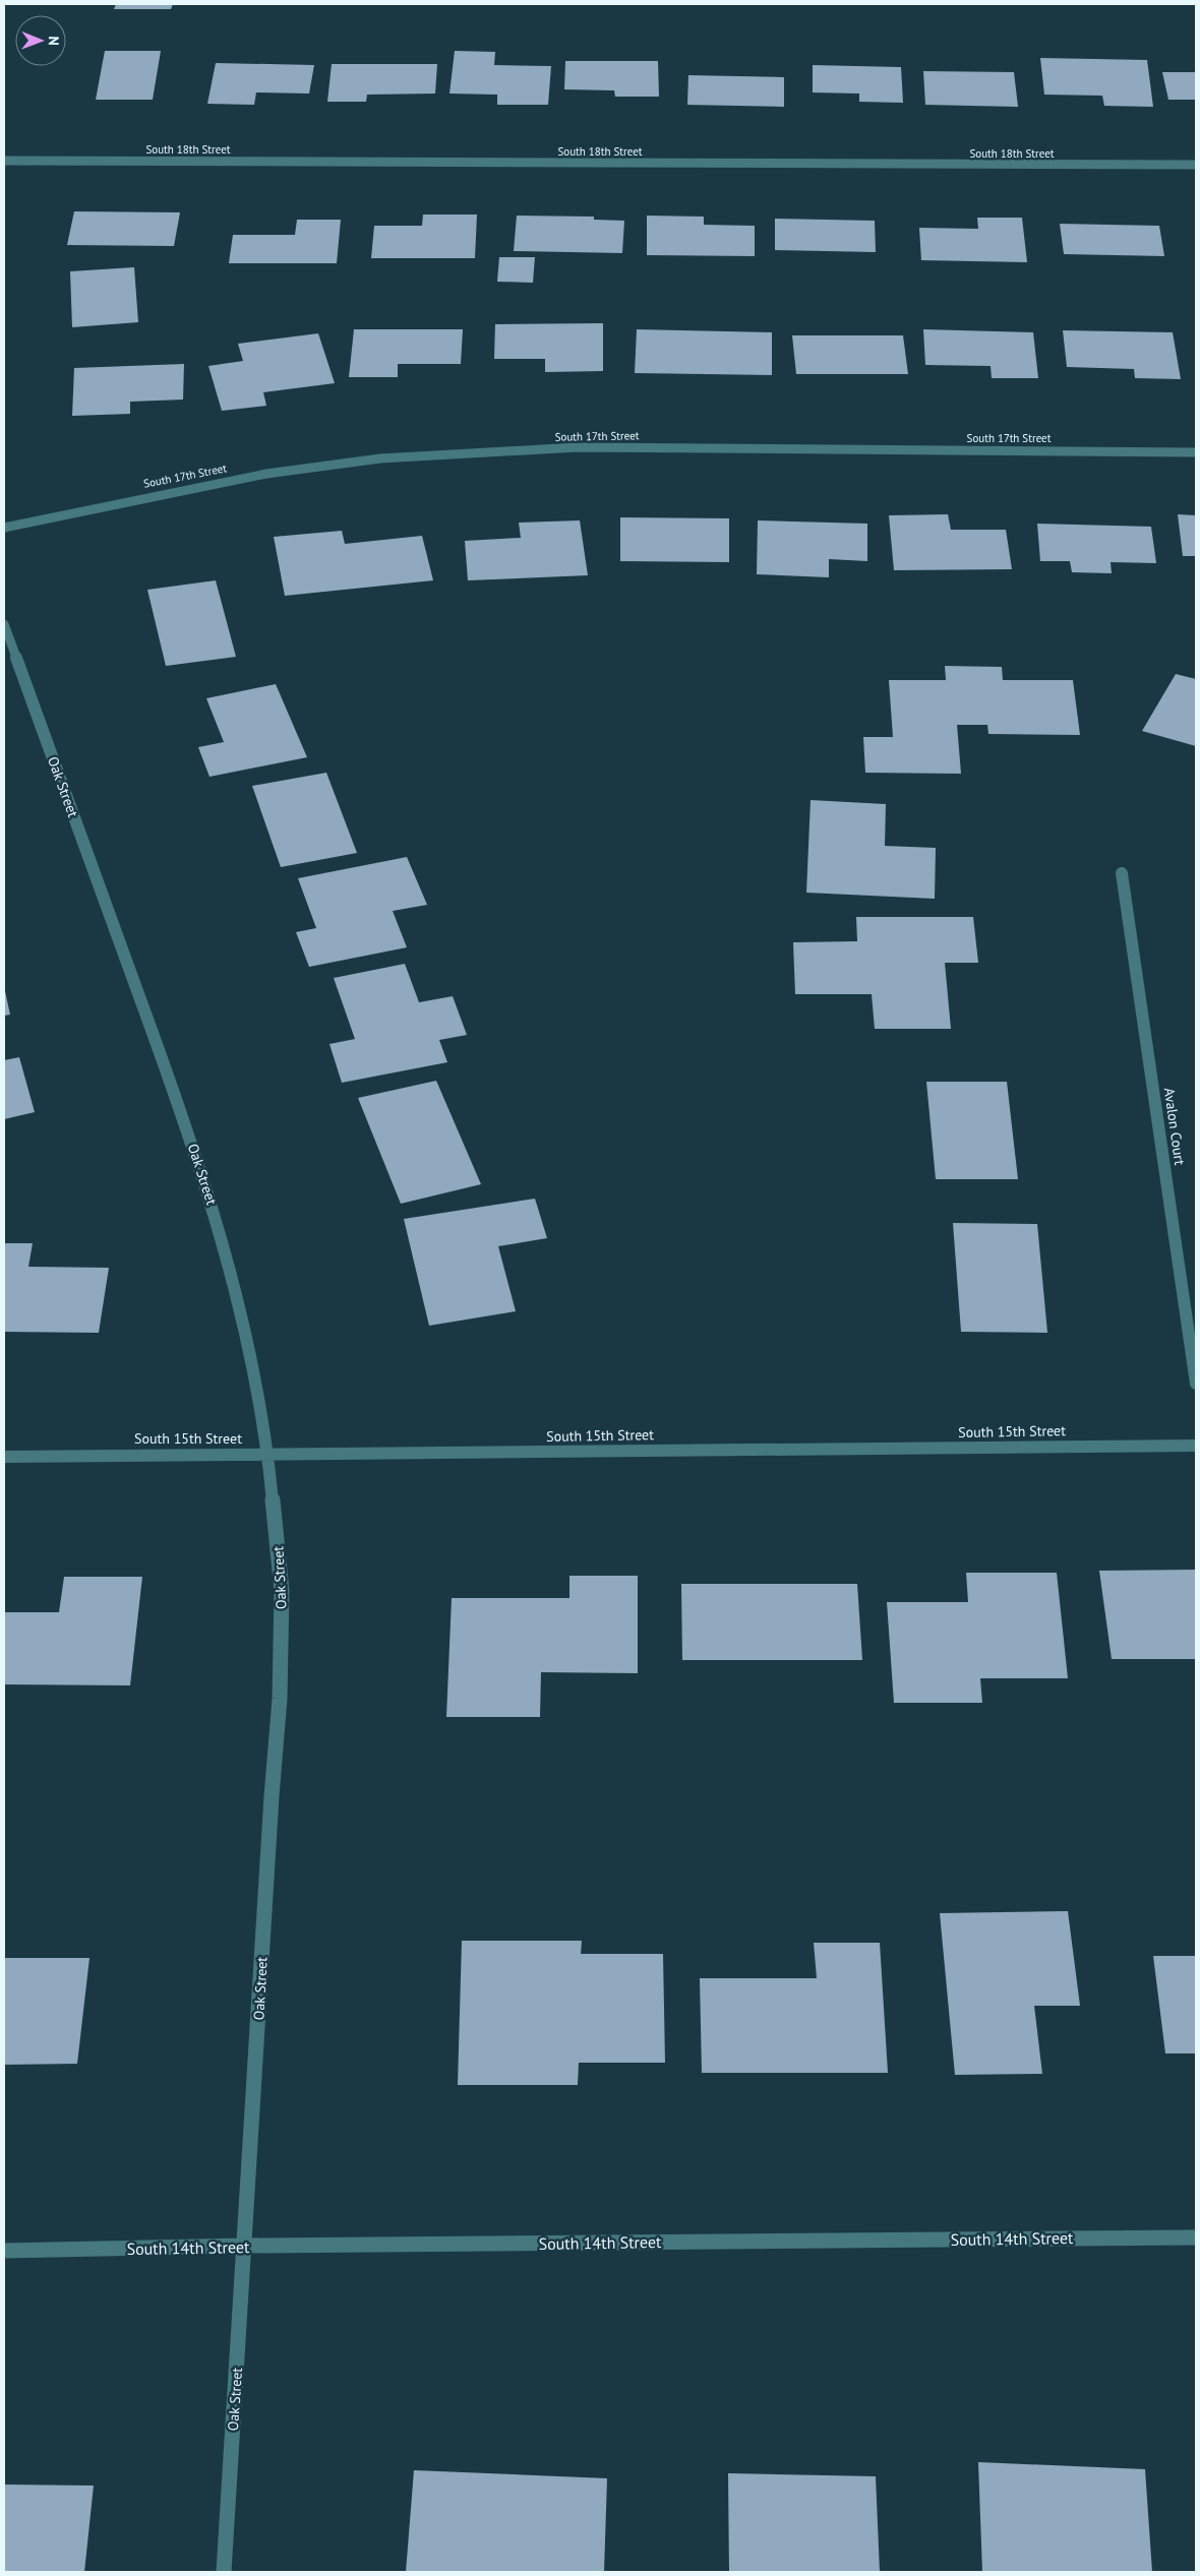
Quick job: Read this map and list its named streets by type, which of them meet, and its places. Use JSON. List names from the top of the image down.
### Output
{
  "streets": {
    "street": [
      "South 18th Street",
      "South 17th Street",
      "Oak Street",
      "Avalon Court",
      "South 15th Street",
      "South 14th Street"
    ]
  },
  "crossings": [
    ["Oak Street", "South 15th Street"],
    ["Oak Street", "South 14th Street"]
  ],
  "north": "right"
}
